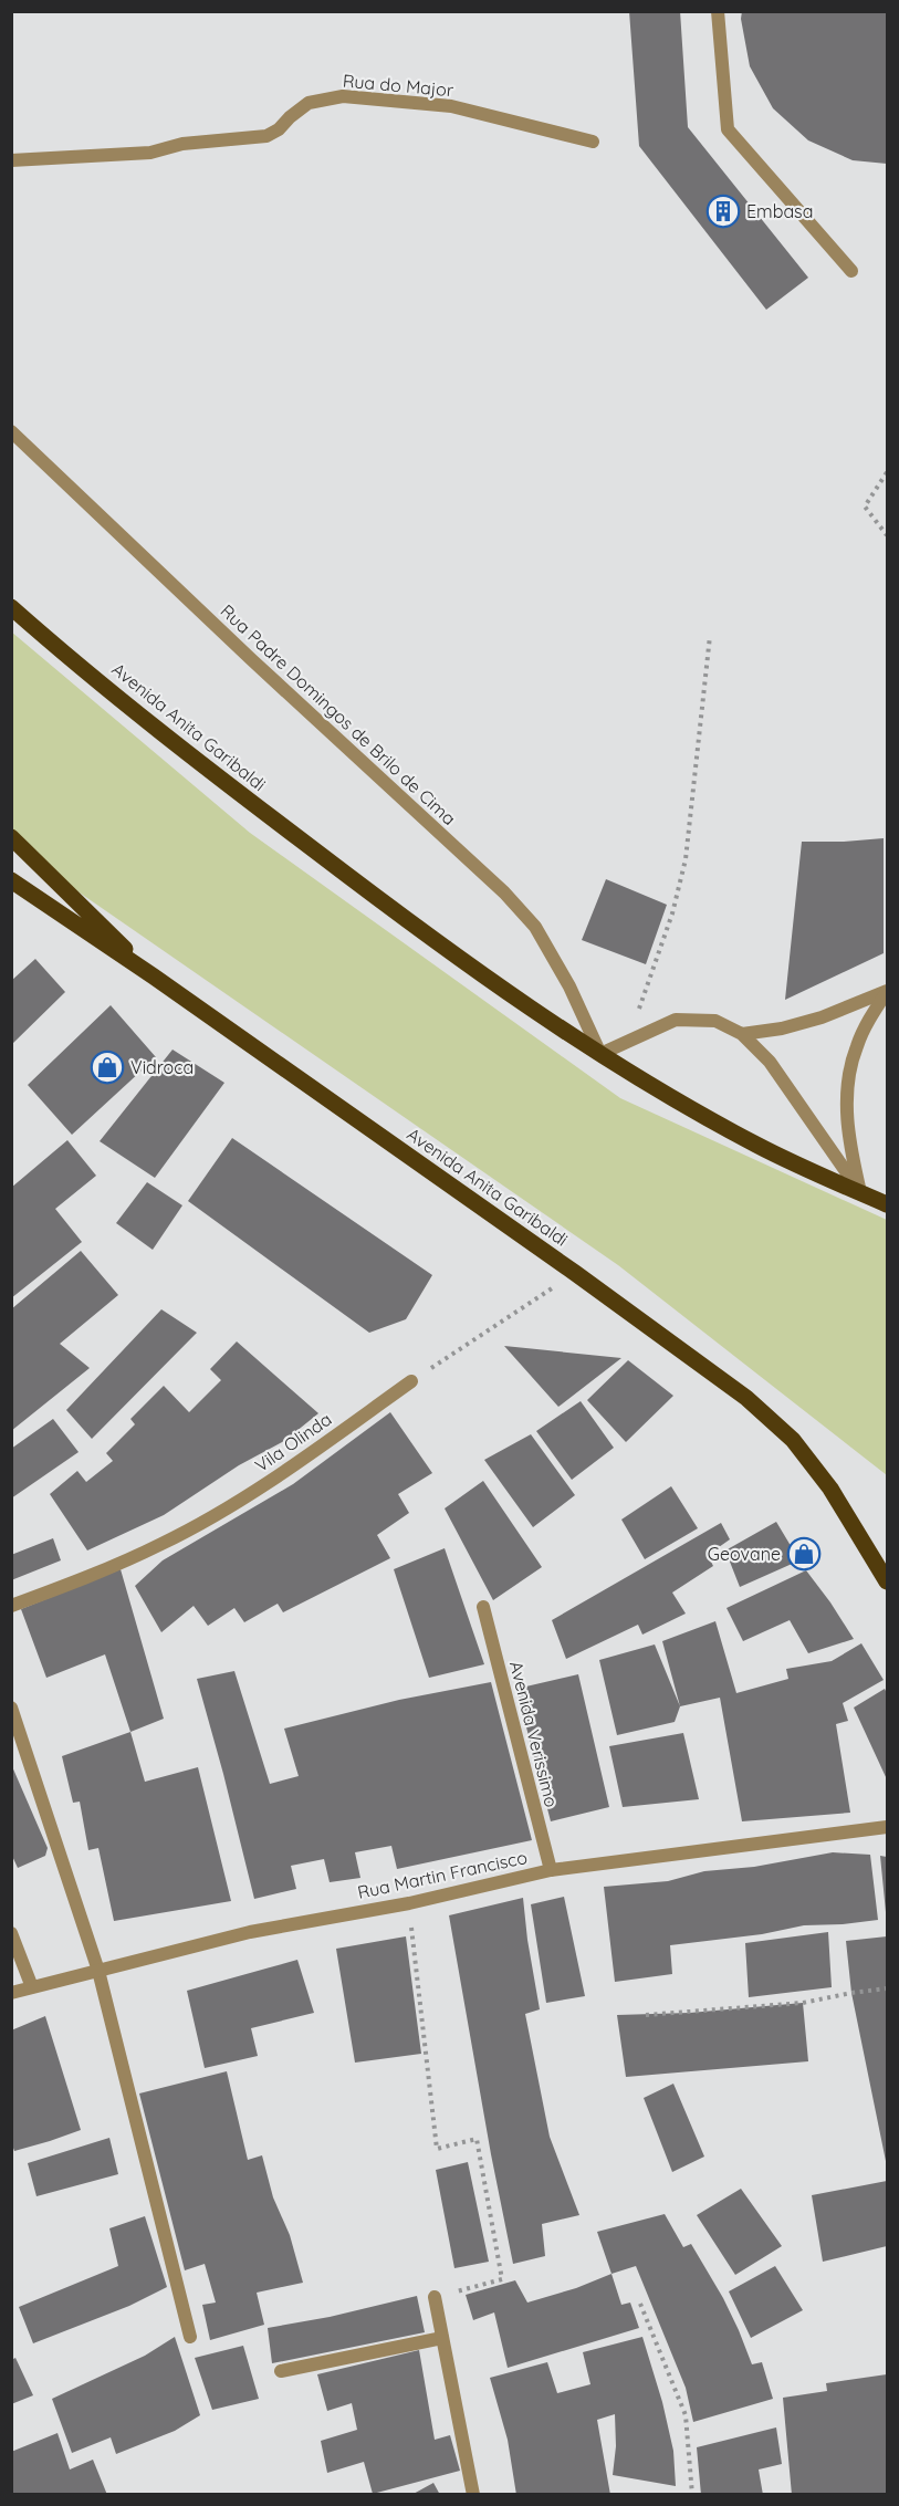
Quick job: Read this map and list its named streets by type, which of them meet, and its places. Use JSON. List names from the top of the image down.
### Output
{
  "streets": {
    "main road": ["Avenida Anita Garibaldi"],
    "street": [
      "Rua do Major",
      "Rua Padre Domingos de Brilo de Cima",
      "Vila Olinda",
      "Avenida Verissimo",
      "Rua Martin Francisco"
    ]
  },
  "crossings": [
    ["Rua Padre Domingos de Brilo de Cima", "Avenida Anita Garibaldi"],
    ["Avenida Verissimo", "Rua Martin Francisco"]
  ],
  "places": {
    "building": ["Embasa"],
    "shop": ["Vidroca", "Geovane"]
  }
}
